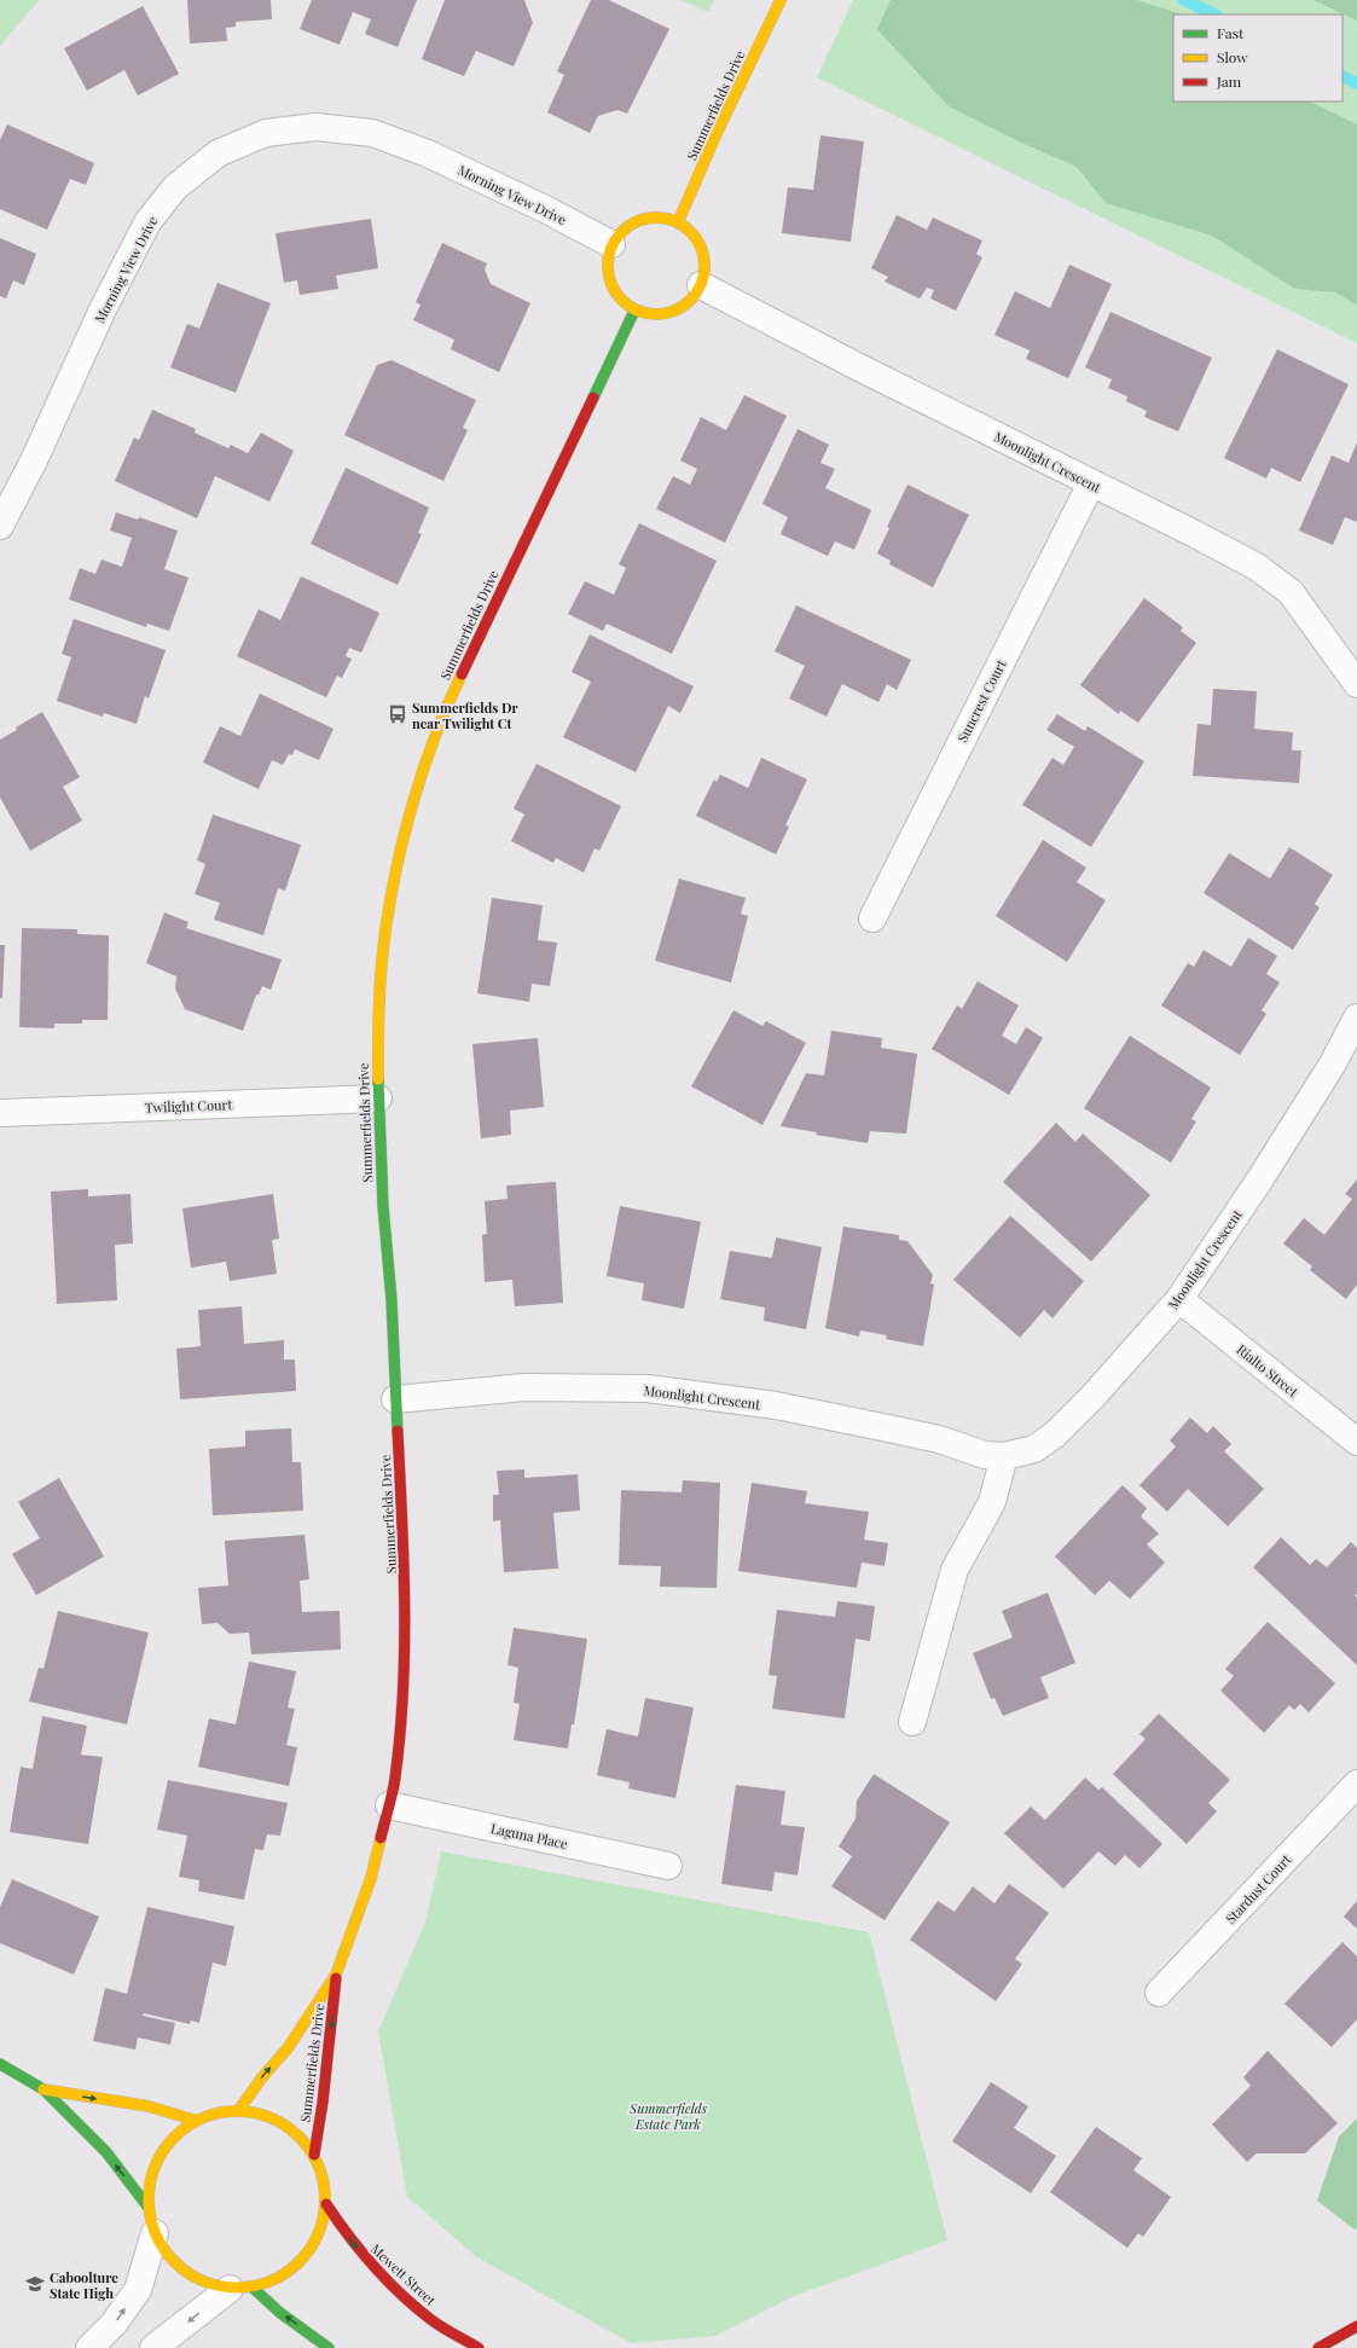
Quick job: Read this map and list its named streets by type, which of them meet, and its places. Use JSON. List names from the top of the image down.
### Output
{
  "streets": {
    "street": [
      "Summerfields Drive",
      "Morning View Drive",
      "Moonlight Crescent",
      "Suncrest Court",
      "Twilight Court",
      "Rialto Street",
      "Laguna Place",
      "Stardust Court",
      "Mewett Street"
    ]
  },
  "crossings": [
    ["Summerfields Drive", "Morning View Drive"],
    ["Summerfields Drive", "Moonlight Crescent"],
    ["Summerfields Drive", "Twilight Court"],
    ["Summerfields Drive", "Laguna Place"],
    ["Morning View Drive", "Moonlight Crescent"],
    ["Moonlight Crescent", "Suncrest Court"],
    ["Moonlight Crescent", "Rialto Street"]
  ],
  "one_way": ["Mewett Street"],
  "parks": ["Summerfields Estate Park"],
  "places": {
    "bus stop": ["Summerfields Dr near Twilight Ct"],
    "school or university": ["Caboolture State High"]
  },
  "legend": ["Fast", "Slow", "Jam"]
}
